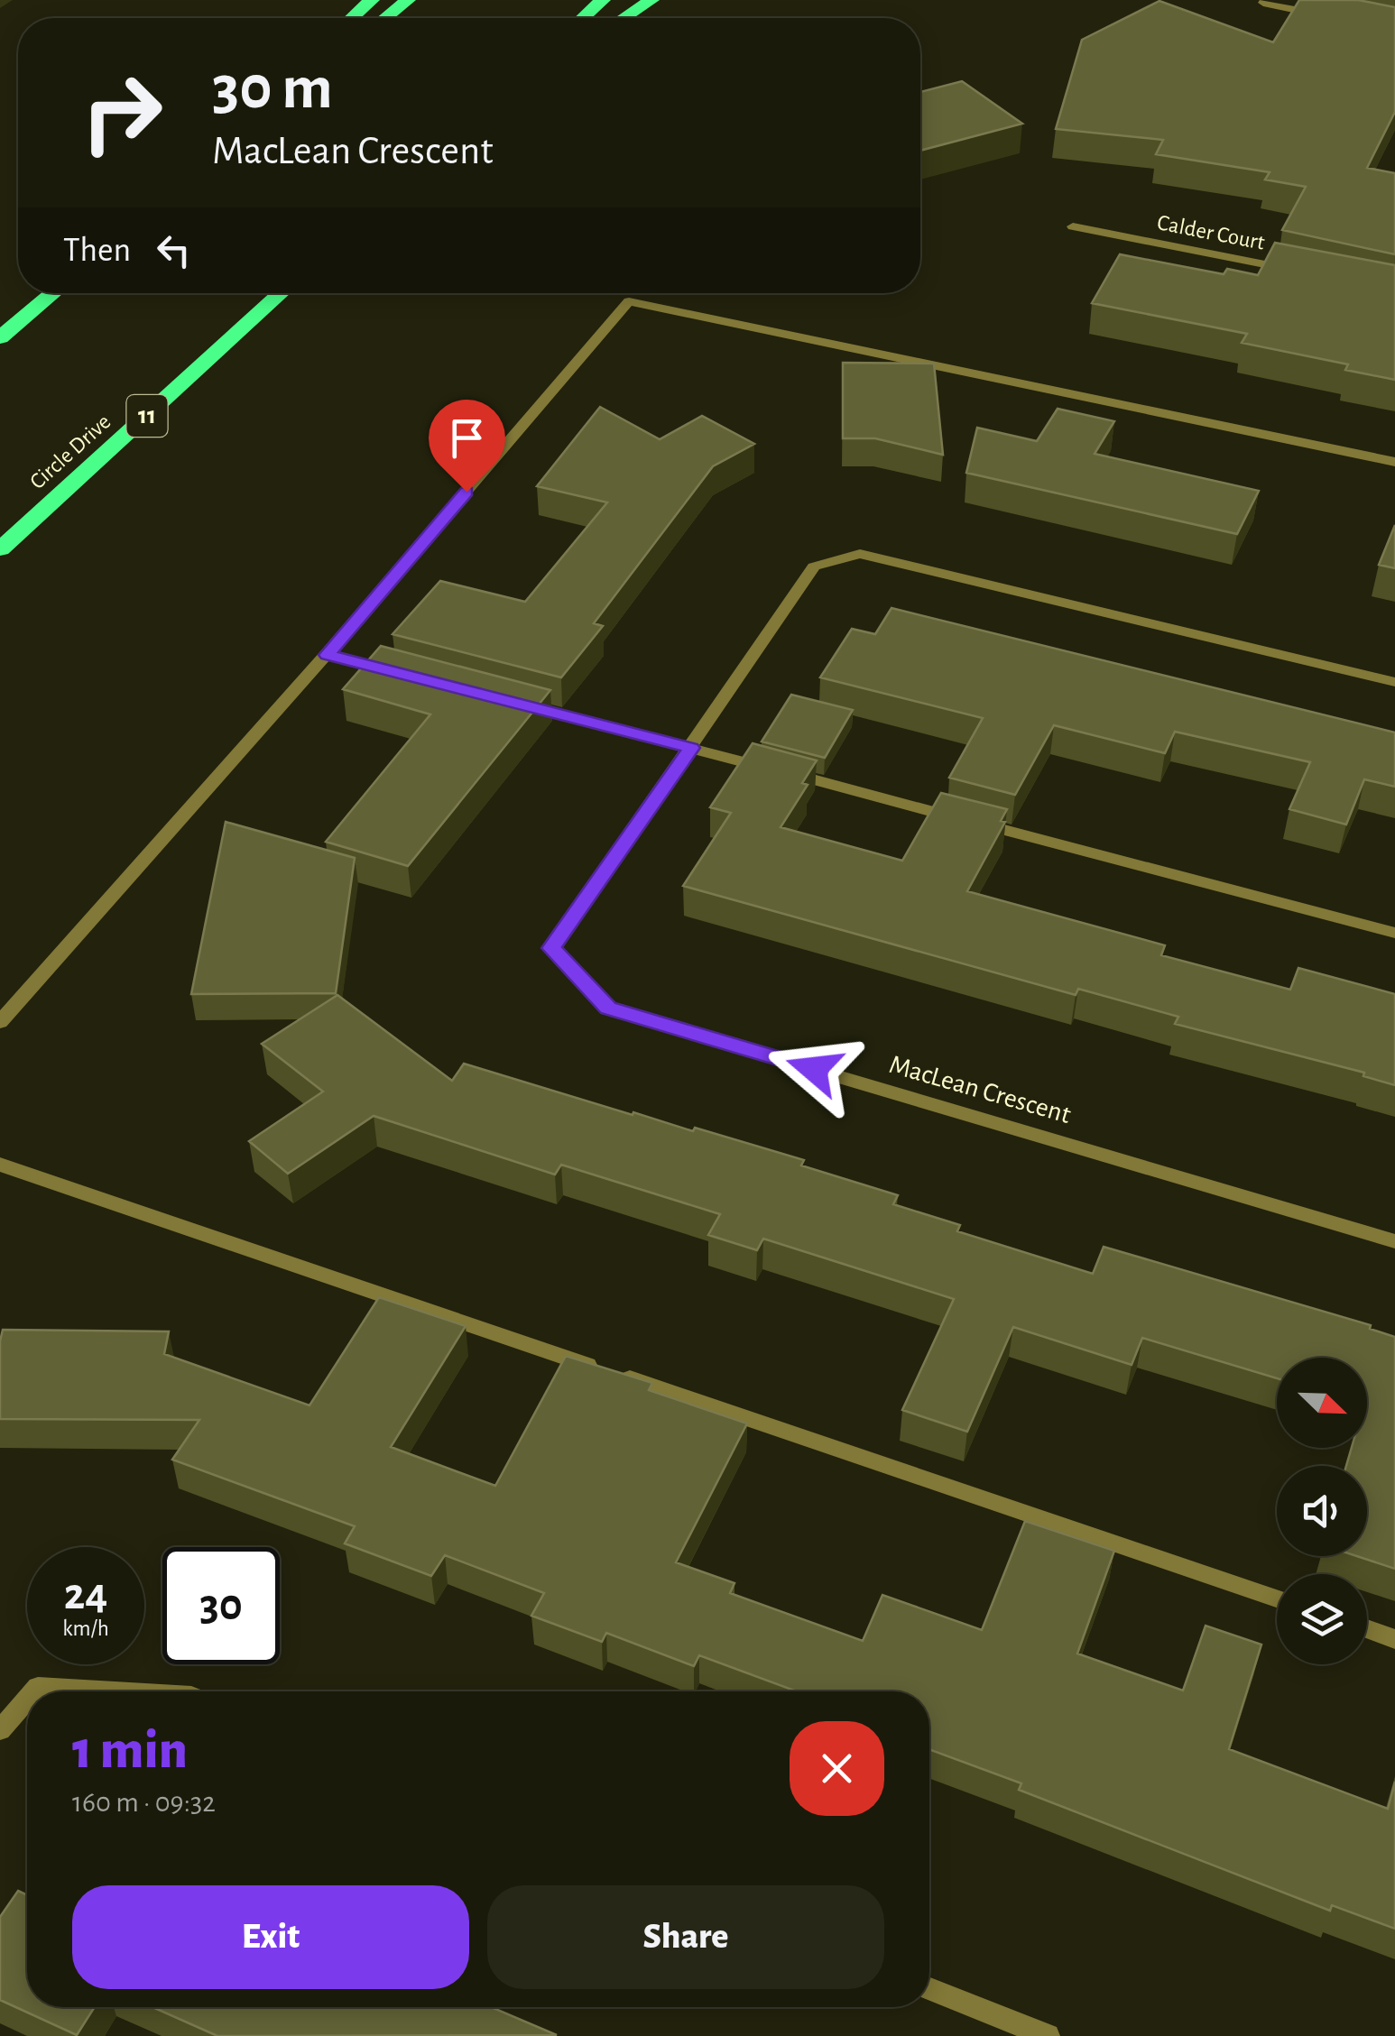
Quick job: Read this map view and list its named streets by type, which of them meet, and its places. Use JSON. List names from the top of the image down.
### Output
{
  "streets": {
    "highway": ["11", "Circle Drive"],
    "street": ["Calder Court", "MacLean Crescent"]
  },
  "north": "bottom right",
  "page": {
    "turn": ["30 m", "MacLean Crescent"],
    "then": "Then",
    "speed": "24 km/h",
    "limit": "30",
    "heading": ["1 min", "160 m · 09:32"],
    "buttons": ["Exit", "Share"]
  }
}
